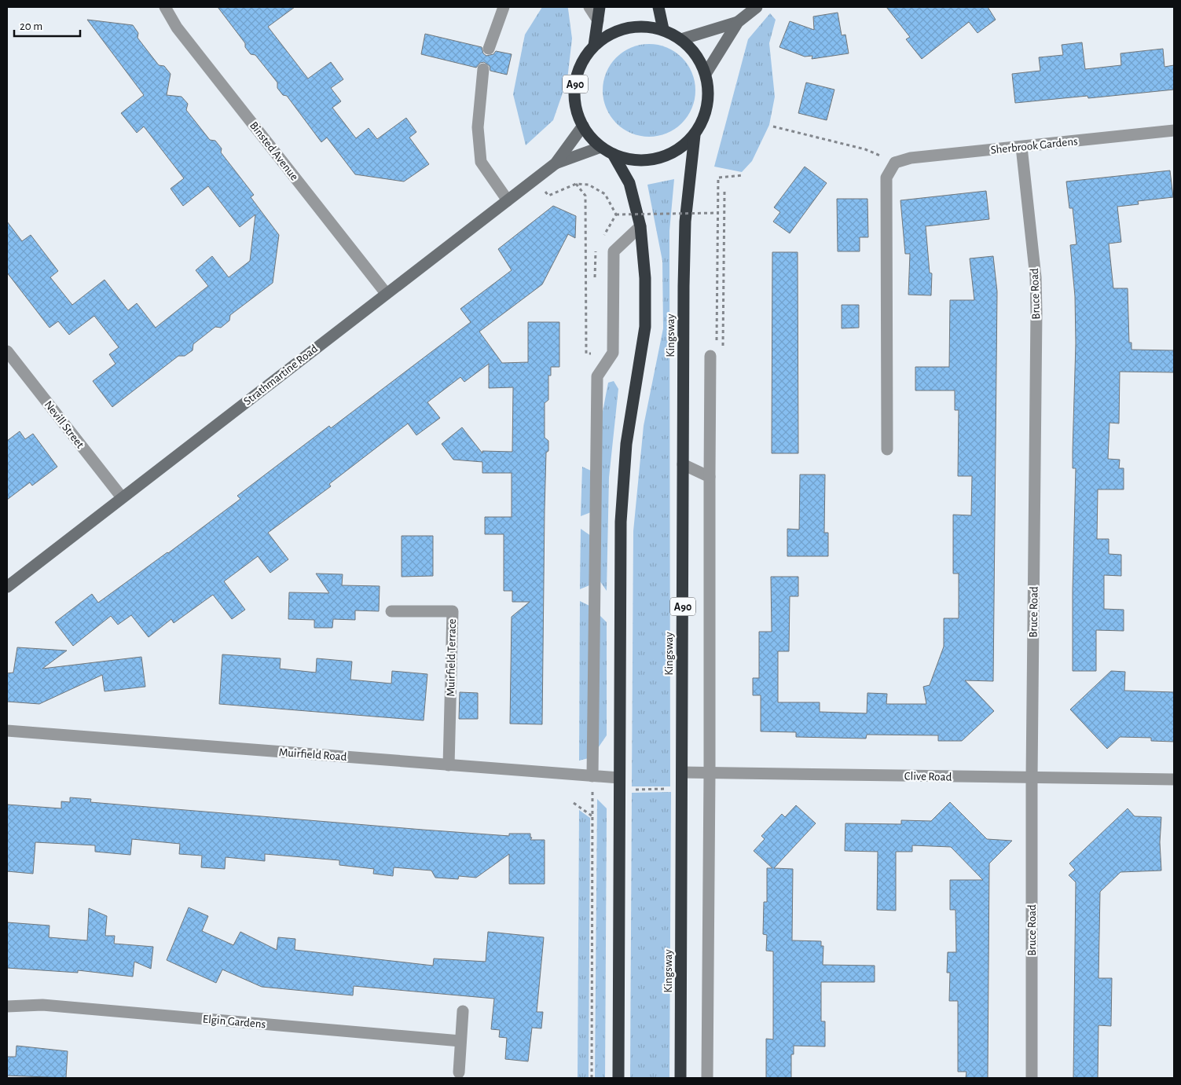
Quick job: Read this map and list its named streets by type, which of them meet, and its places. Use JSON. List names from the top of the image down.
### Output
{
  "streets": {
    "highway": ["A90", "Kingsway"],
    "street": [
      "Sherbrook Gardens",
      "Binsted Avenue",
      "Bruce Road",
      "Strathmartine Road",
      "Nevill Street",
      "Muirfield Terrace",
      "Muirfield Road",
      "Clive Road",
      "Elgin Gardens"
    ]
  },
  "crossings": [
    ["A90", "Kingsway"],
    ["A90", "Strathmartine Road"],
    ["Sherbrook Gardens", "Bruce Road"],
    ["Binsted Avenue", "Strathmartine Road"],
    ["Bruce Road", "Clive Road"],
    ["Kingsway", "Strathmartine Road"],
    ["Kingsway", "Clive Road"],
    ["Strathmartine Road", "Nevill Street"],
    ["Muirfield Terrace", "Muirfield Road"]
  ],
  "scale_bar": "20 m"
}
